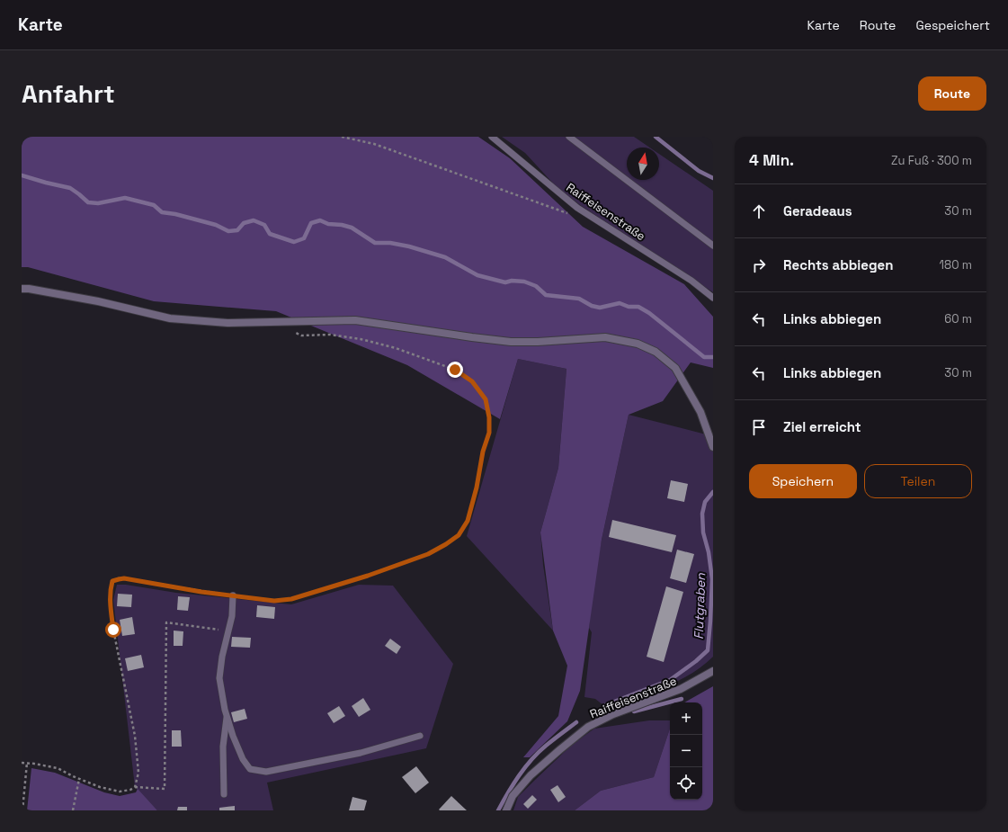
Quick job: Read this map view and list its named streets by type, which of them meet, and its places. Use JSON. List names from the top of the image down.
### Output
{
  "streets": {
    "street": ["Raiffeisenstraße"]
  },
  "water": ["Flutgraben"],
  "north": "top",
  "page": {
    "header": "Karte",
    "nav": ["Karte", "Route", "Gespeichert"],
    "buttons": [
      "Route",
      ["Speichern", "Teilen"]
    ],
    "title": "Anfahrt",
    "heading": ["4 Min.", "Zu Fuß · 300 m"],
    "list": [
      ["Geradeaus", "30 m"],
      ["Rechts abbiegen", "180 m"],
      ["Links abbiegen", "60 m"],
      ["Links abbiegen", "30 m"],
      "Ziel erreicht"
    ],
    "map_buttons": ["+", "−"]
  }
}
